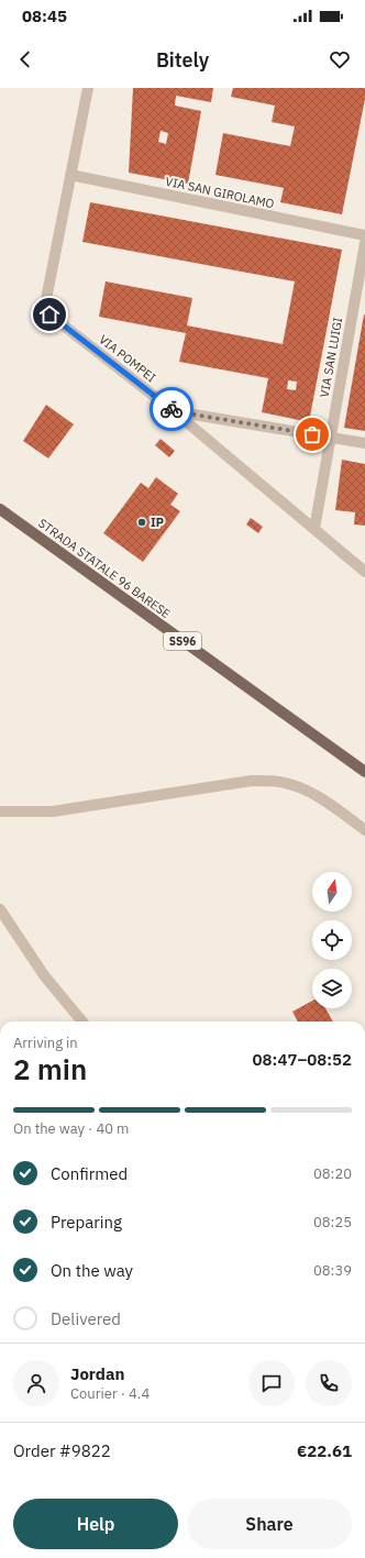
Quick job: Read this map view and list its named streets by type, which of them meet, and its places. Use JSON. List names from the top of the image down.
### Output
{
  "streets": {
    "main road": ["STRADA STATALE 96 BARESE", "SS96"],
    "street": ["VIA SAN GIROLAMO", "VIA SAN LUIGI", "VIA POMPEI"]
  },
  "crossings": [
    ["VIA SAN GIROLAMO", "VIA POMPEI"],
    ["VIA SAN LUIGI", "VIA POMPEI"]
  ],
  "places": ["IP"],
  "north": "top",
  "page": {
    "status": "08:45",
    "header": "Bitely",
    "heading": ["2 min", "Arriving in", "08:47–08:52"],
    "panel": [
      "Jordan",
      "Courier · 4.4",
      "Order #9822",
      "€22.61"
    ],
    "bar": "On the way · 40 m",
    "list": [
      ["Confirmed", "08:20"],
      ["Preparing", "08:25"],
      ["On the way", "08:39"],
      "Delivered"
    ],
    "buttons": ["Help", "Share"]
  }
}
